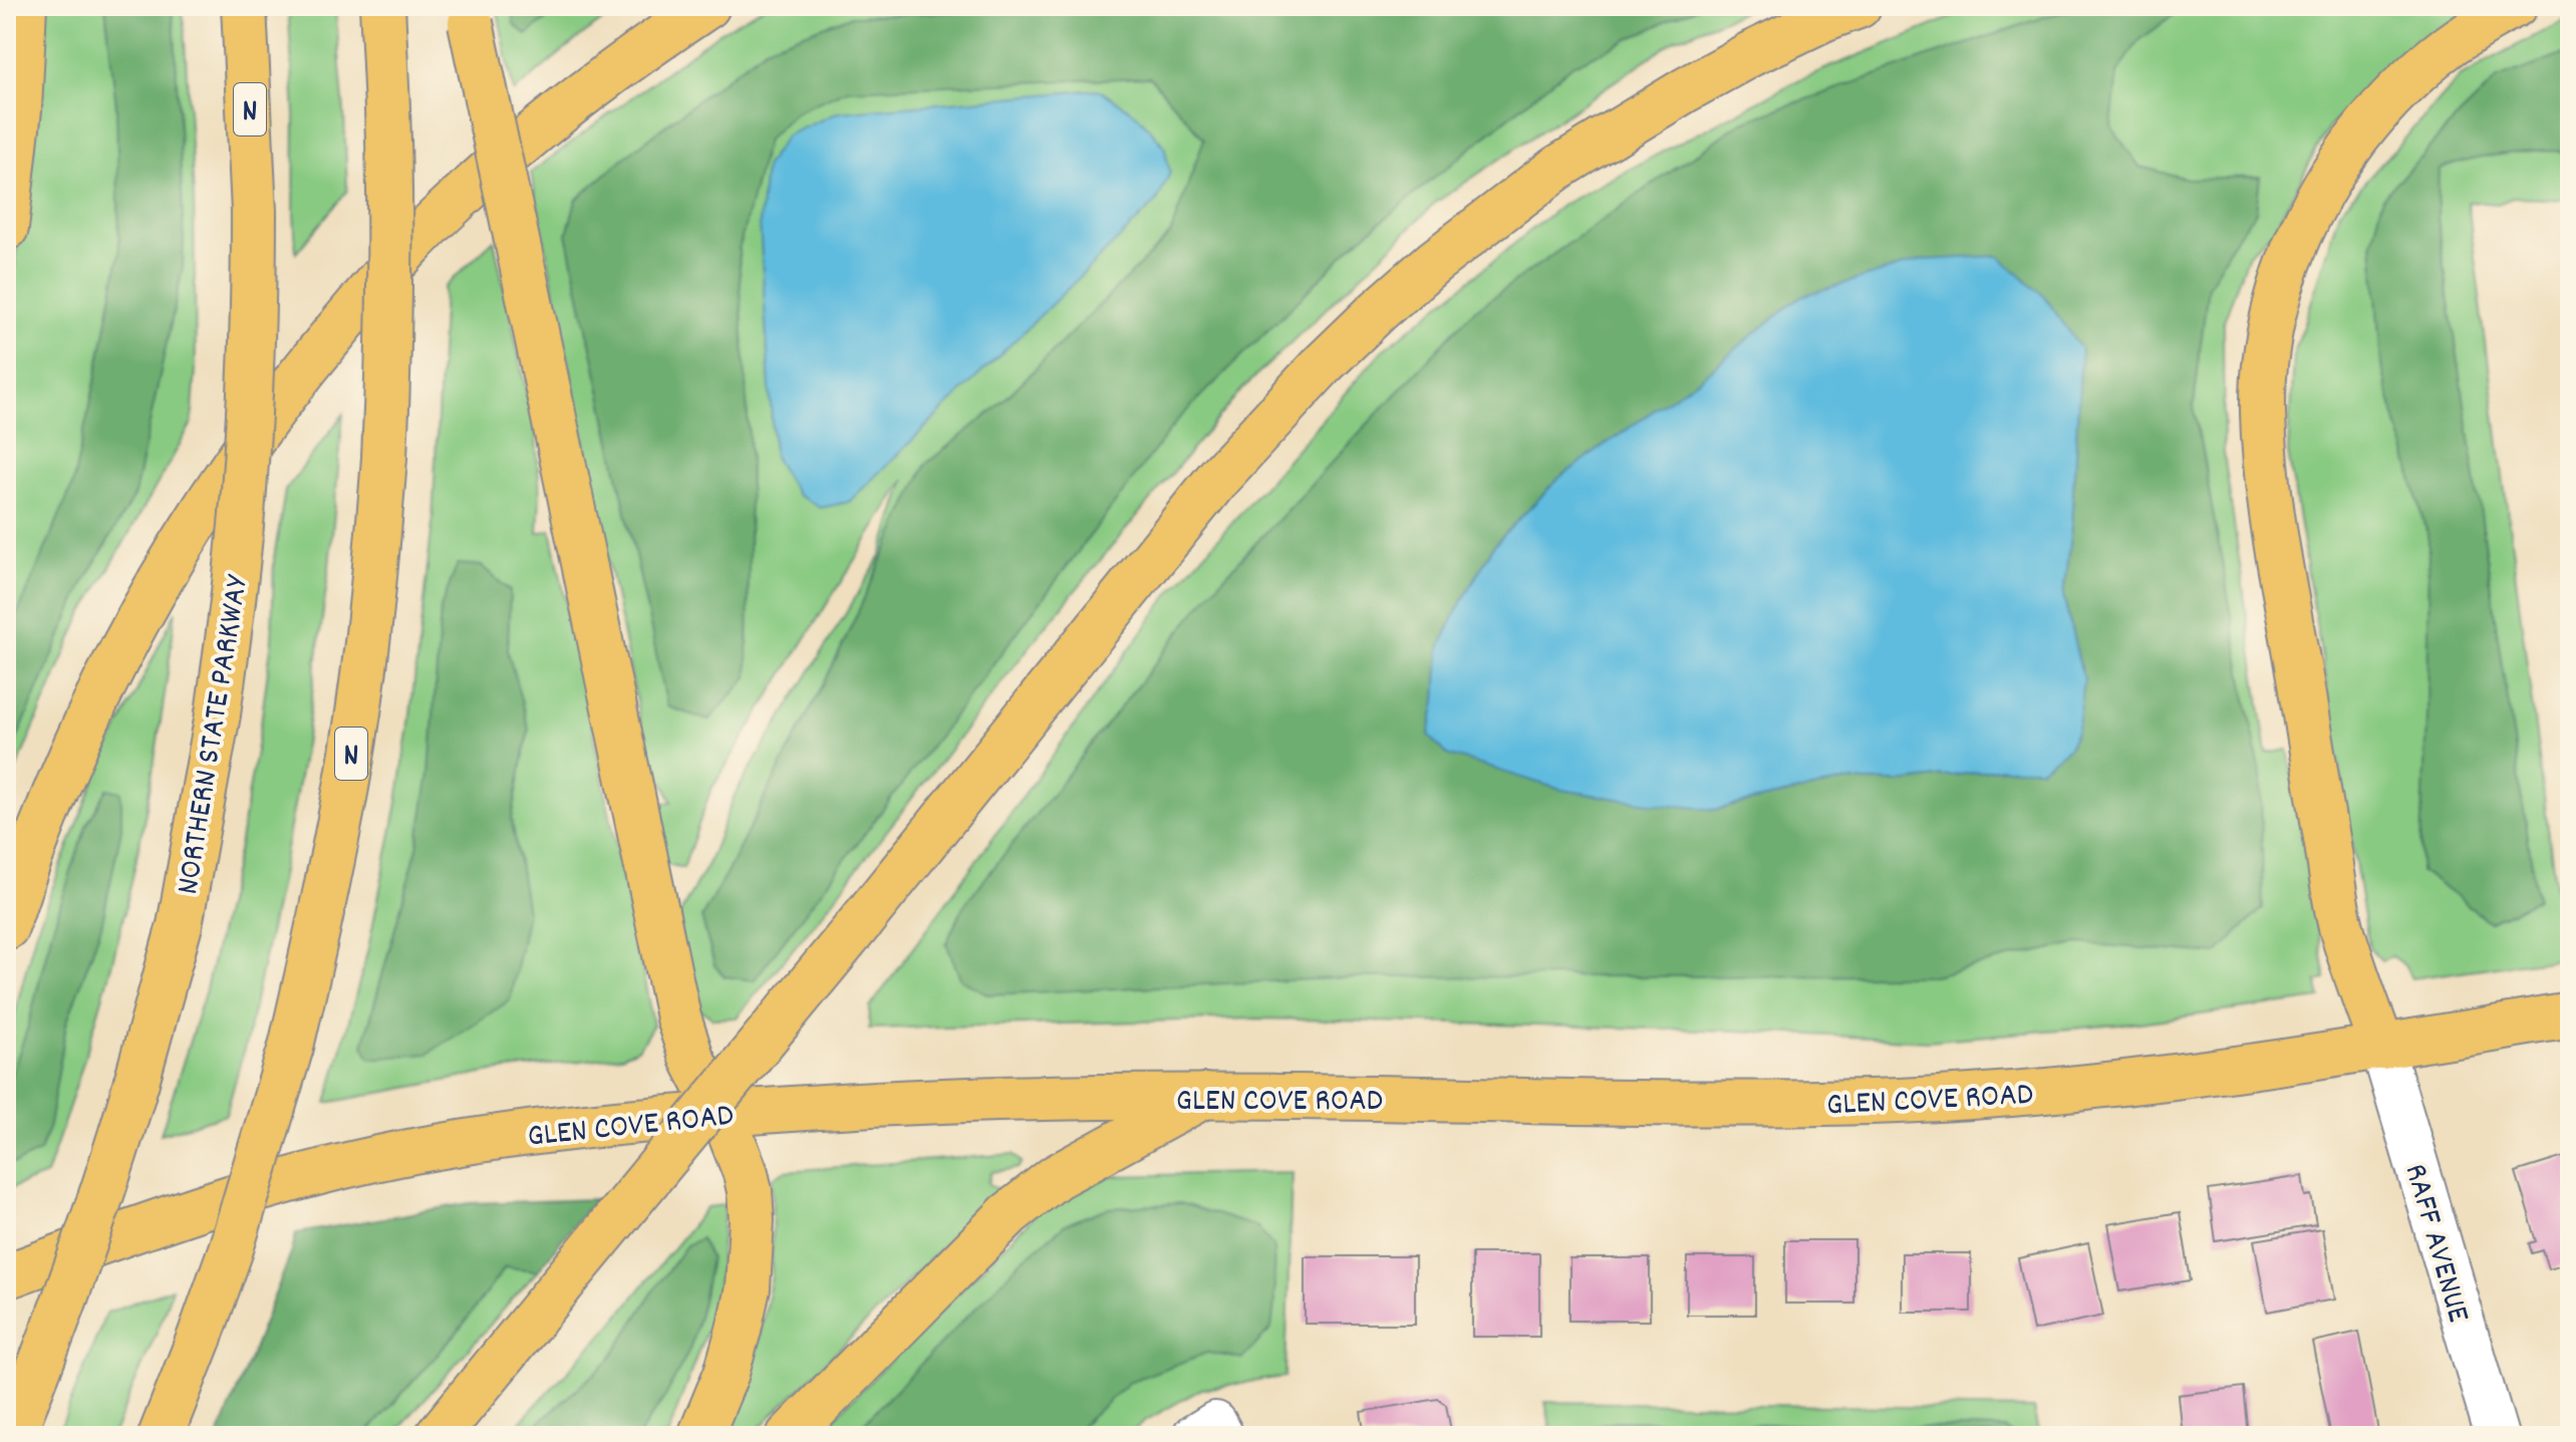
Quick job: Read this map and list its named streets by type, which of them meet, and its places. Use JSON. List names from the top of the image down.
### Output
{
  "streets": {
    "main road": ["N", "NORTHERN STATE PARKWAY", "GLEN COVE ROAD"],
    "street": ["RAFF AVENUE"]
  },
  "crossings": [
    ["GLEN COVE ROAD", "RAFF AVENUE"]
  ]
}
